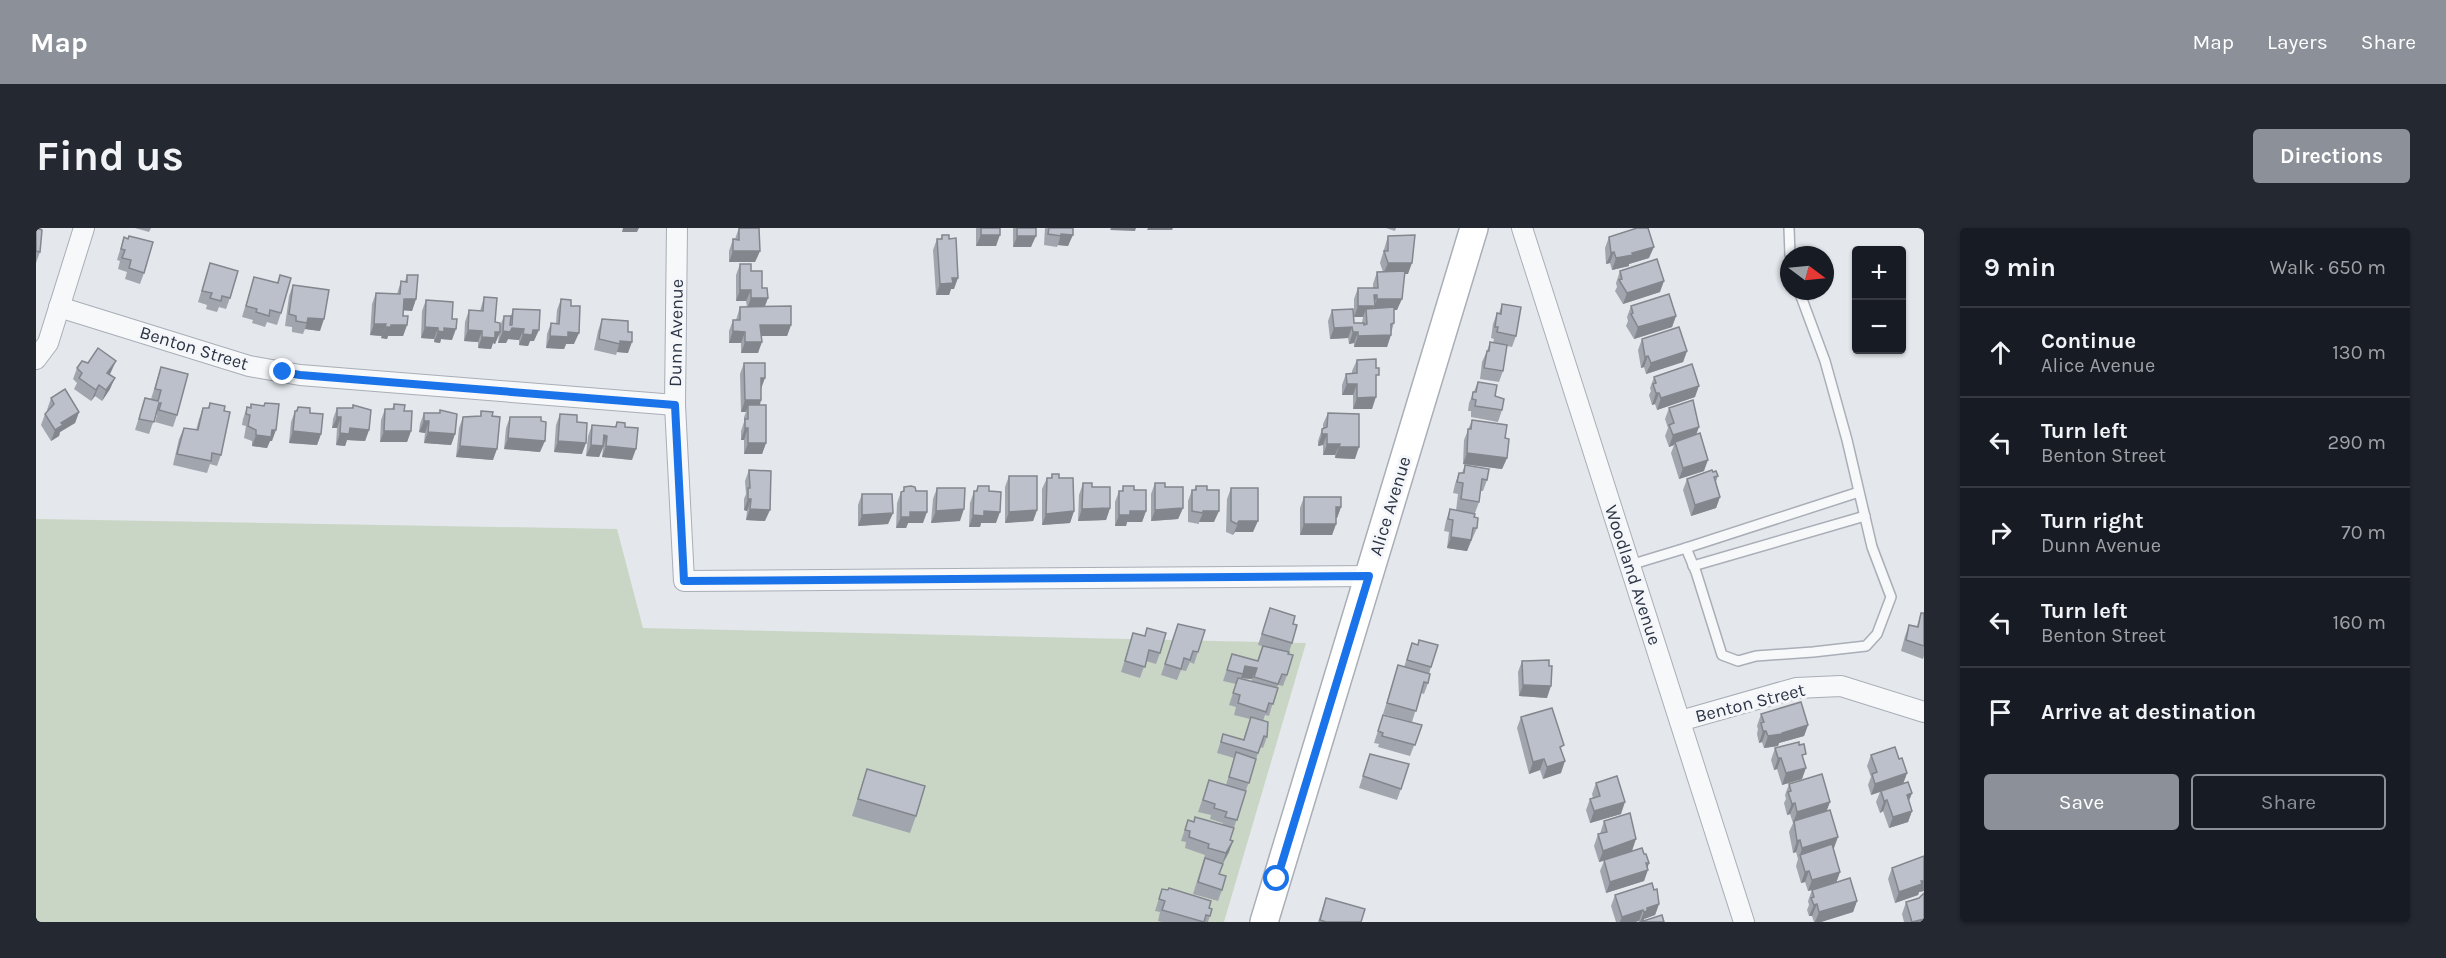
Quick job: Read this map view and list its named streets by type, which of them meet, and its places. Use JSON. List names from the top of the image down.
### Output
{
  "streets": {
    "street": [
      "Dunn Avenue",
      "Benton Street",
      "Alice Avenue",
      "Woodland Avenue"
    ]
  },
  "crossings": [
    ["Dunn Avenue", "Benton Street"],
    ["Dunn Avenue", "Alice Avenue"],
    ["Benton Street", "Woodland Avenue"]
  ],
  "north": "right",
  "page": {
    "header": "Map",
    "nav": ["Map", "Layers", "Share"],
    "buttons": [
      "Directions",
      ["Save", "Share"]
    ],
    "title": "Find us",
    "heading": ["9 min", "Walk · 650 m"],
    "map_buttons": ["+", "−"],
    "list": [
      ["Continue", "Alice Avenue", "130 m"],
      ["Turn left", "Benton Street", "290 m"],
      ["Turn right", "Dunn Avenue", "70 m"],
      ["Turn left", "Benton Street", "160 m"],
      "Arrive at destination"
    ]
  }
}
